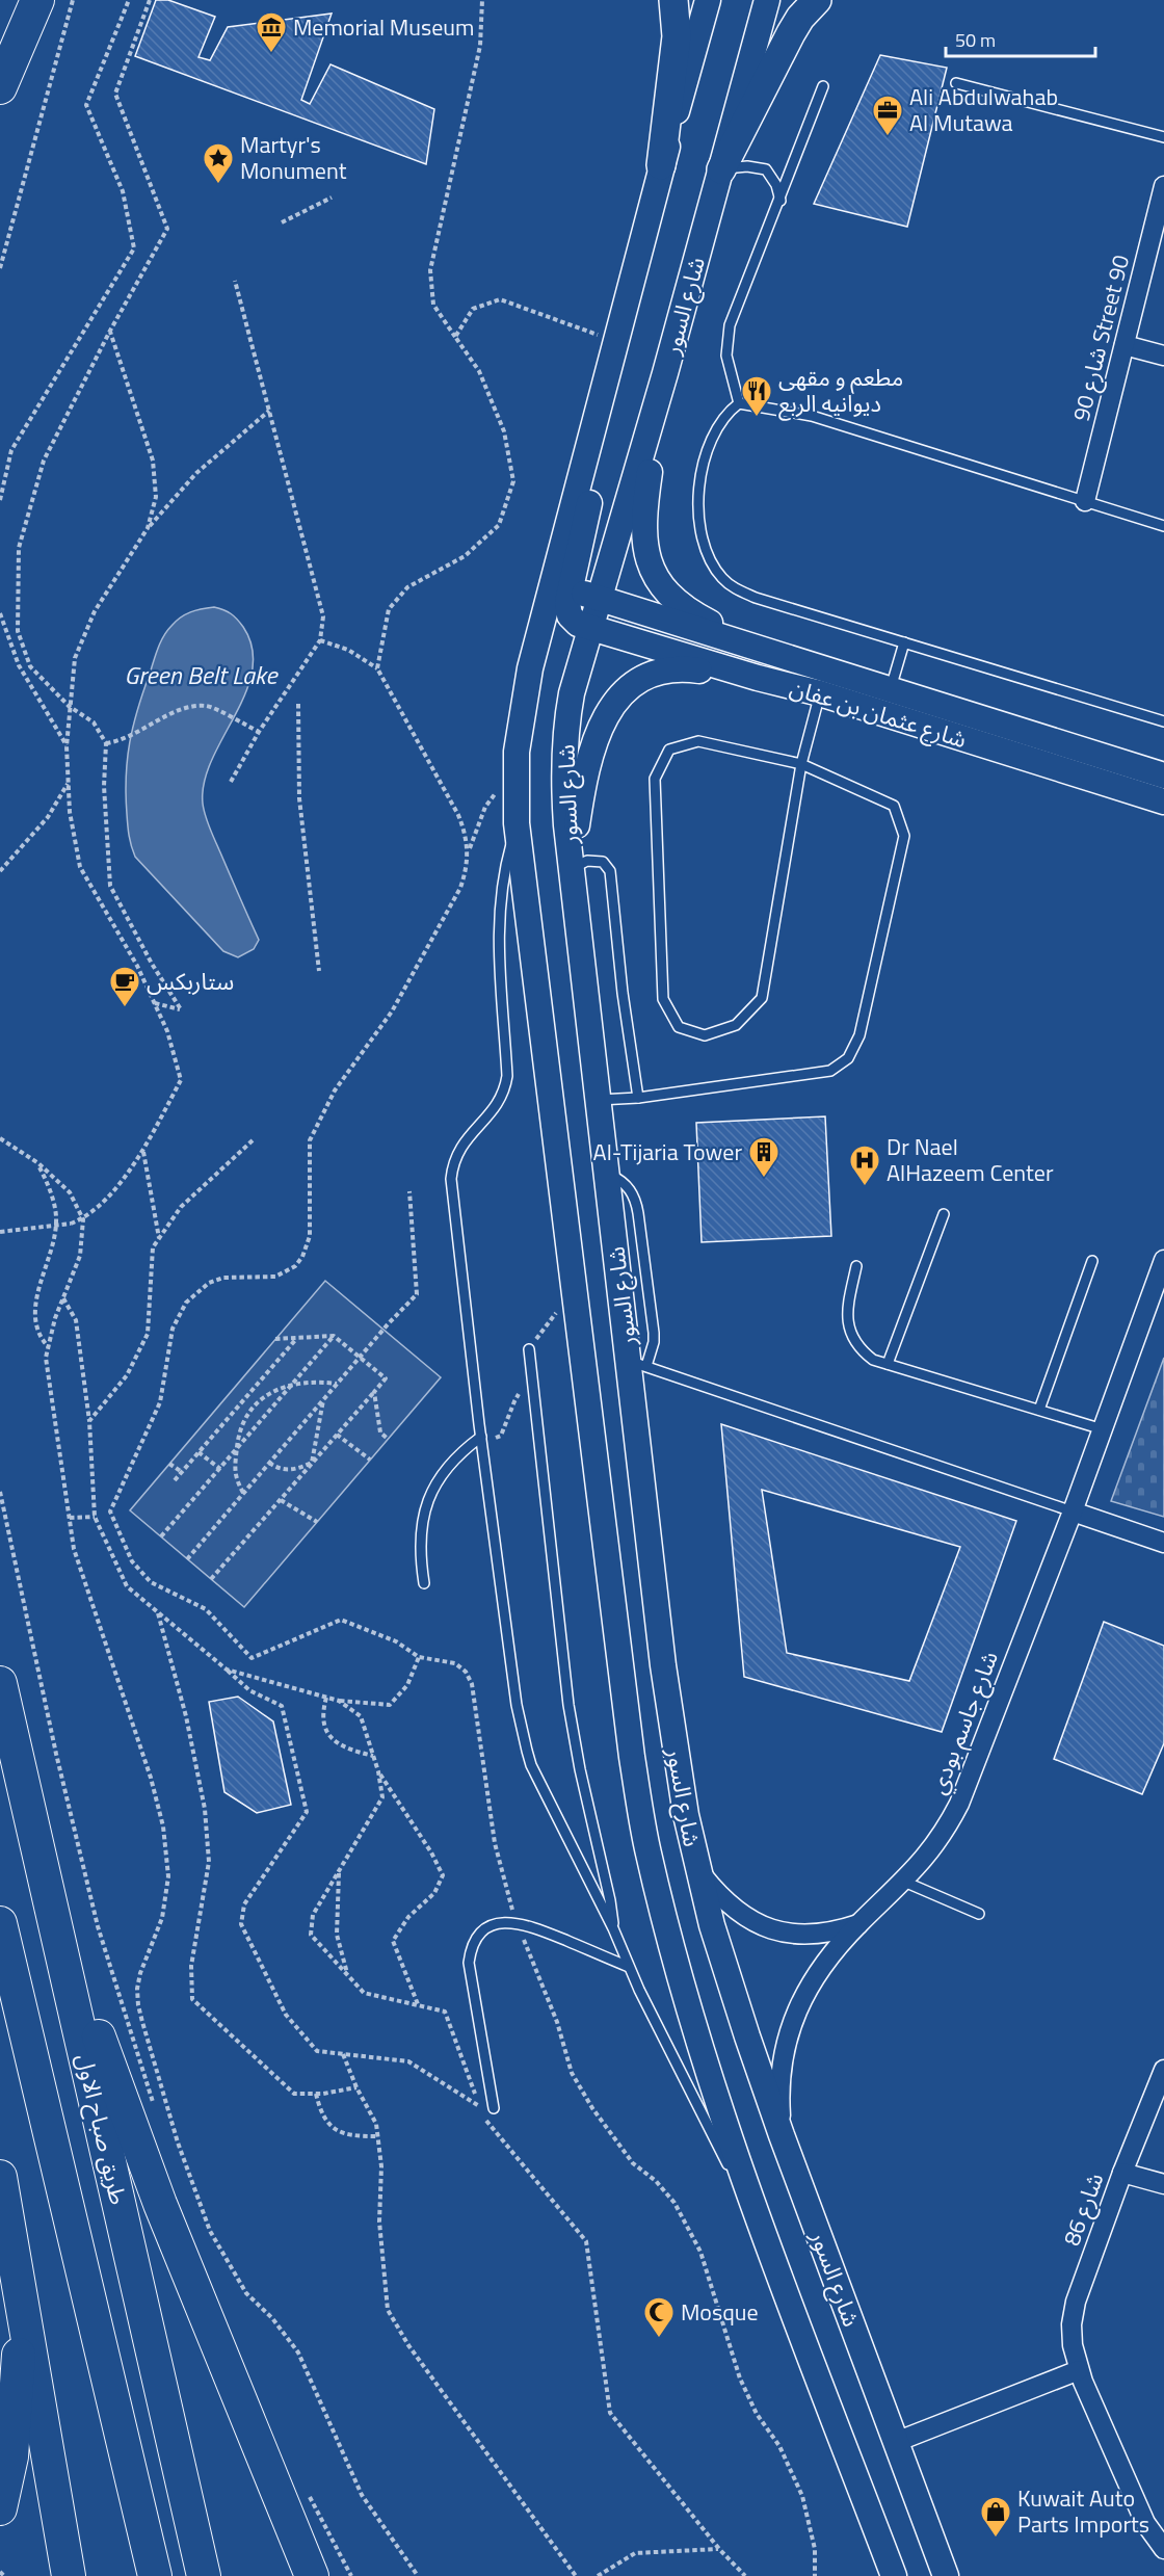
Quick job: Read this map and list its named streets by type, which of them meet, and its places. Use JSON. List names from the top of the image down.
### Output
{
  "streets": {
    "highway": ["طريق صباح الاول"],
    "main road": ["شارع السور", "شارع عثمان بن عفان"],
    "street": ["شارع 90 Street 90", "شارع جاسم بودي", "شارع 86"]
  },
  "crossings": [
    ["شارع السور", "شارع عثمان بن عفان"],
    ["شارع السور", "شارع جاسم بودي"]
  ],
  "water": ["Green Belt Lake"],
  "places": {
    "museum": ["Memorial Museum"],
    "office": ["Ali Abdulwahab Al Mutawa"],
    "place": ["Martyr's Monument"],
    "restaurant": ["مطعم و مقهى ديوانيه الربع"],
    "cafe": ["ستاربكس"],
    "building": ["Al-Tijaria Tower"],
    "hospital": ["Dr Nael AlHazeem Center"],
    "mosque": ["Mosque"],
    "shop": ["Kuwait Auto Parts Imports"]
  },
  "scale_bar": "50 m"
}
